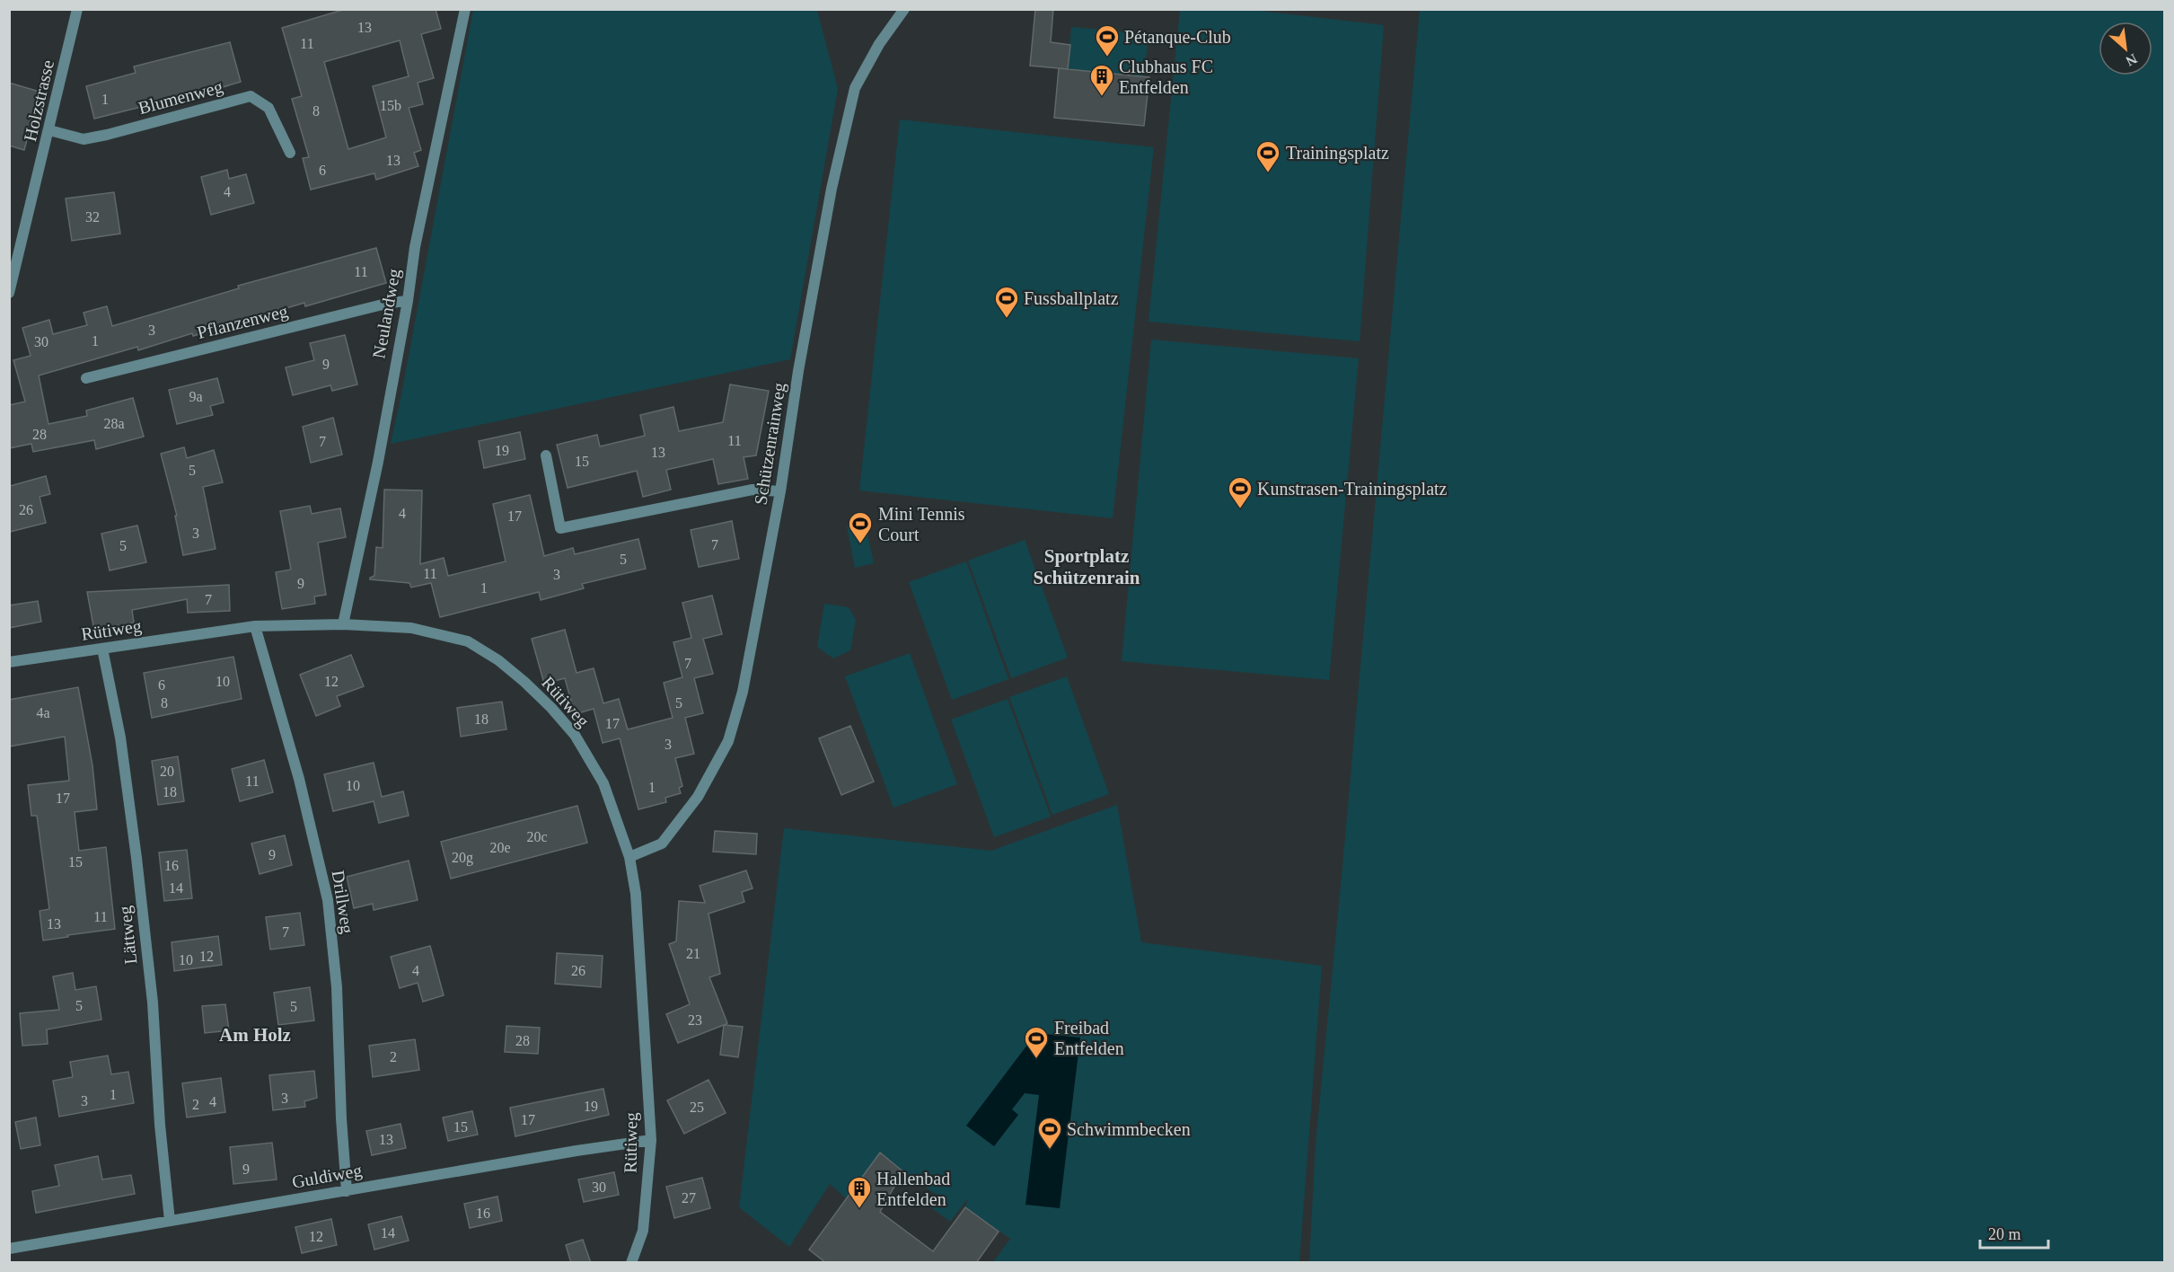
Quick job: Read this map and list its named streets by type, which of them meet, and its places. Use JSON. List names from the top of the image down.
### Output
{
  "streets": {
    "street": [
      "Blumenweg",
      "Holzstrasse",
      "Neulandweg",
      "Pflanzenweg",
      "Schützenrainweg",
      "Rütiweg",
      "Drillweg",
      "Lättweg",
      "Guldiweg"
    ]
  },
  "crossings": [
    ["Blumenweg", "Holzstrasse"],
    ["Neulandweg", "Pflanzenweg"],
    ["Neulandweg", "Rütiweg"],
    ["Schützenrainweg", "Rütiweg"],
    ["Rütiweg", "Drillweg"],
    ["Rütiweg", "Lättweg"],
    ["Rütiweg", "Guldiweg"],
    ["Drillweg", "Guldiweg"],
    ["Lättweg", "Guldiweg"]
  ],
  "districts": ["Sportplatz Schützenrain", "Am Holz"],
  "places": {
    "sports": [
      "Pétanque-Club",
      "Trainingsplatz",
      "Fussballplatz",
      "Kunstrasen-Trainingsplatz",
      "Mini Tennis Court",
      "Freibad Entfelden",
      "Schwimmbecken"
    ],
    "building": ["Clubhaus FC Entfelden", "Hallenbad Entfelden"]
  },
  "house_numbers": [
    "13",
    "11",
    "1",
    "15b",
    "8",
    "13",
    "6",
    "4",
    "32",
    "11",
    "3",
    "1",
    "30",
    "9",
    "9a",
    "28a",
    "28",
    "11",
    "7",
    "19",
    "13",
    "15",
    "5",
    "26",
    "4",
    "17",
    "3",
    "7",
    "5",
    "5",
    "11",
    "3",
    "9",
    "1",
    "7",
    "7",
    "10",
    "12",
    "6",
    "8",
    "5",
    "4a",
    "18",
    "17",
    "3",
    "20",
    "11",
    "10",
    "1",
    "18",
    "17",
    "20c",
    "20e",
    "9",
    "20g",
    "15",
    "16",
    "14",
    "11",
    "13",
    "7",
    "21",
    "12",
    "10",
    "4",
    "26",
    "5",
    "5",
    "23",
    "28",
    "2",
    "1",
    "3",
    "3",
    "4",
    "2",
    "19",
    "25",
    "17",
    "15",
    "13",
    "9",
    "30",
    "27",
    "16",
    "14",
    "12"
  ],
  "scale_bar": "20 m",
  "north": "bottom right"
}
